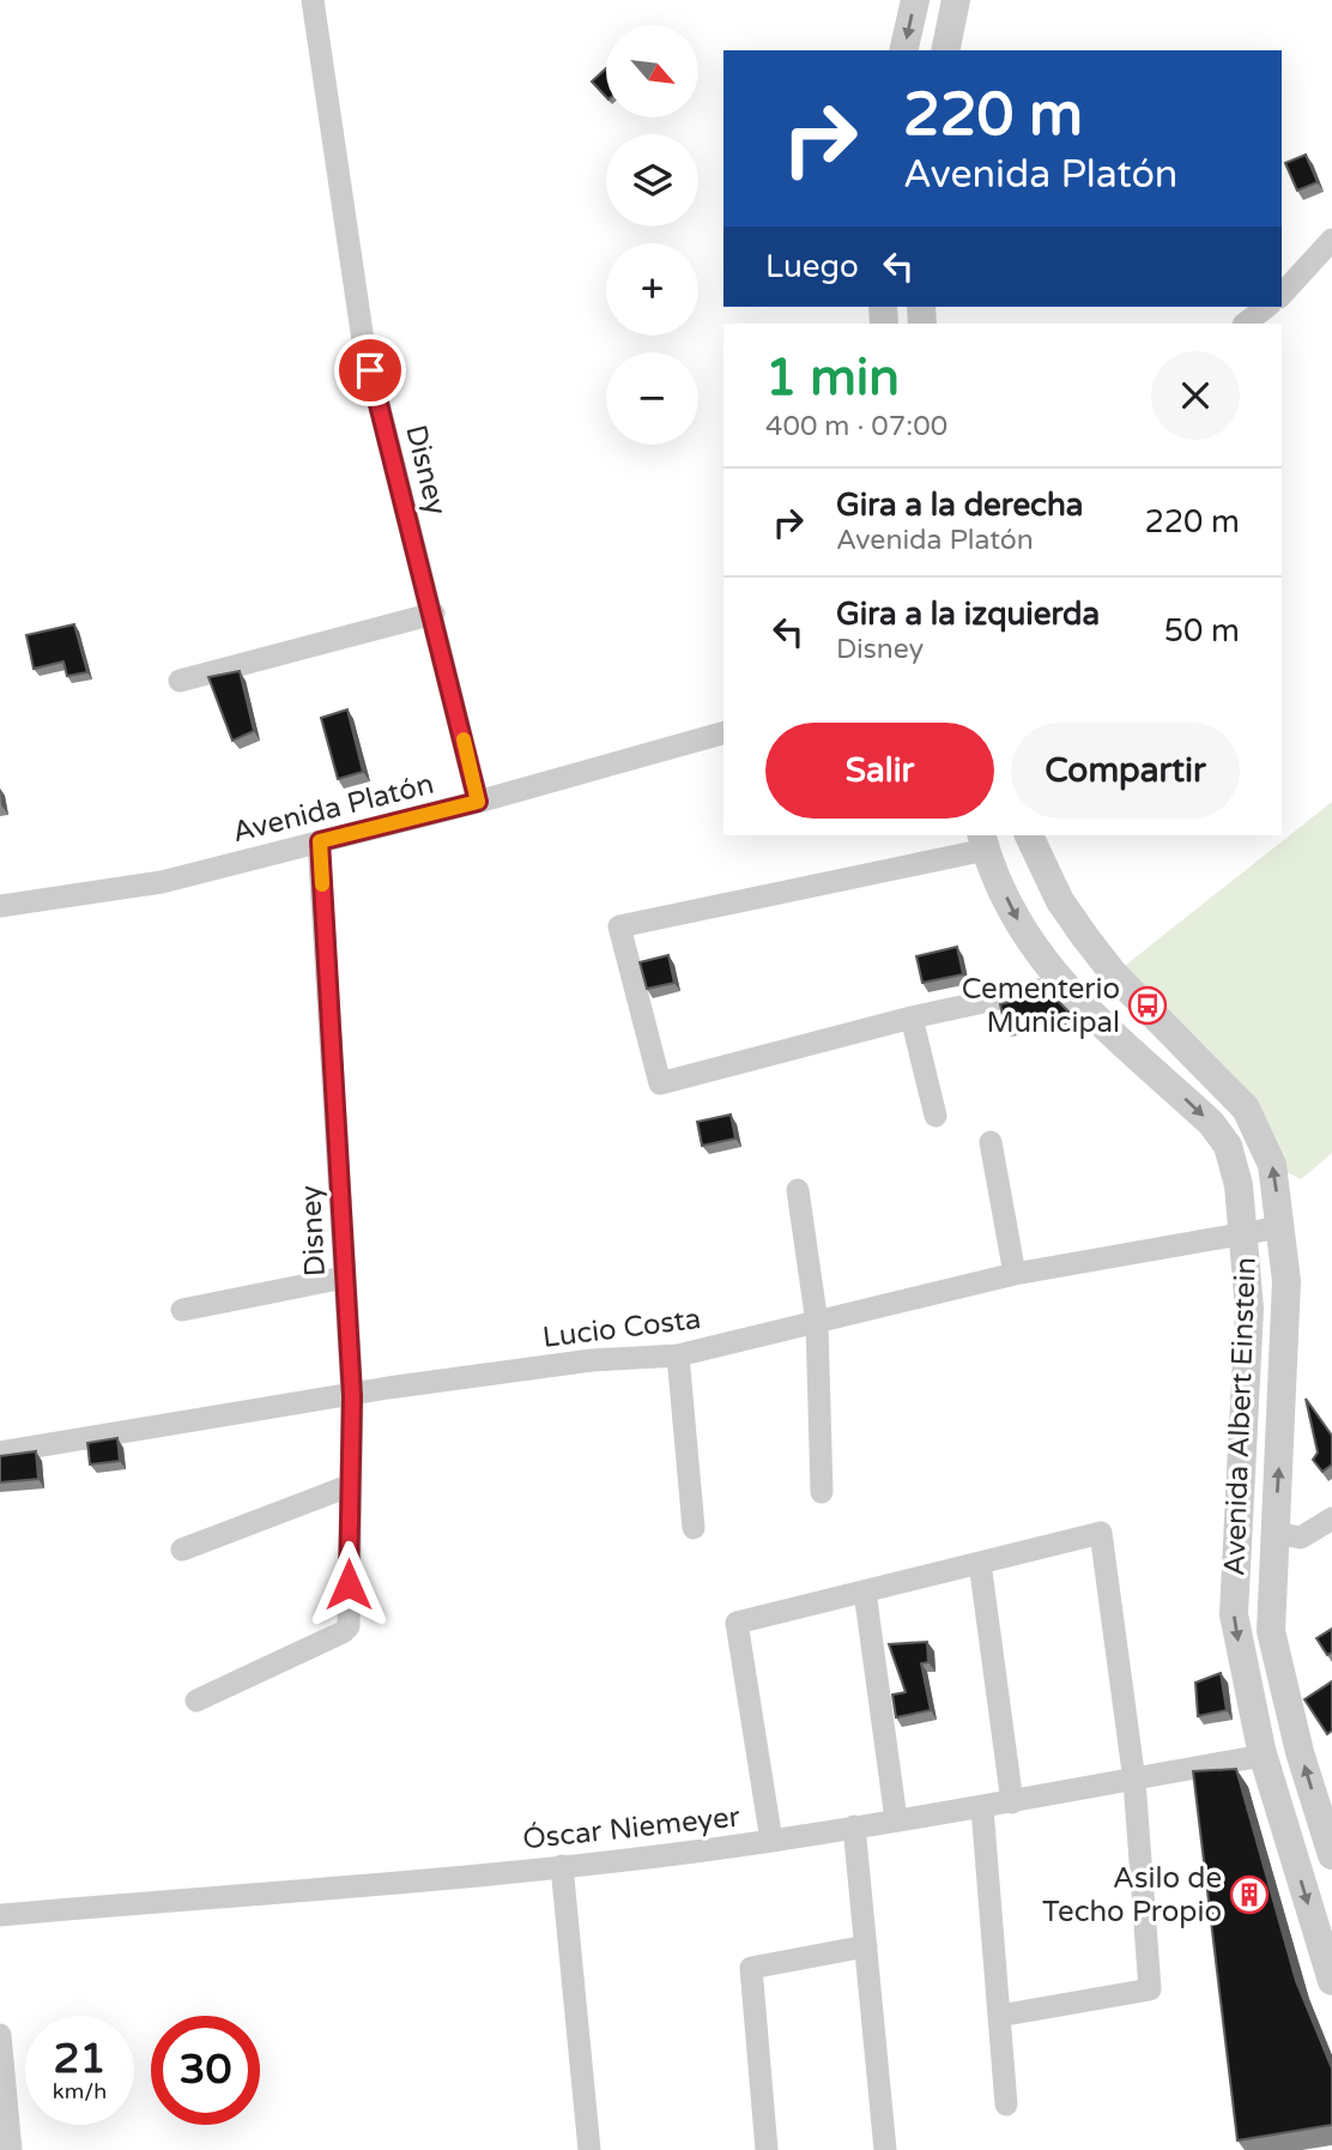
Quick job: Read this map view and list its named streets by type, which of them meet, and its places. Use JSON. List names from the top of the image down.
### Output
{
  "streets": {
    "street": [
      "Disney",
      "Avenida Platón",
      "Lucio Costa",
      "Avenida Albert Einstein",
      "Óscar Niemeyer"
    ]
  },
  "crossings": [
    ["Disney", "Avenida Platón"],
    ["Disney", "Lucio Costa"],
    ["Lucio Costa", "Avenida Albert Einstein"],
    ["Avenida Albert Einstein", "Óscar Niemeyer"]
  ],
  "places": {
    "bus stop": ["Cementerio Municipal"],
    "building": ["Asilo de Techo Propio"]
  },
  "north": "bottom right",
  "page": {
    "map_buttons": ["+", "−"],
    "turn": ["220 m", "Avenida Platón"],
    "then": "Luego",
    "heading": ["1 min", "400 m · 07:00"],
    "list": [
      {
        "name": "Gira a la derecha",
        "note": "Avenida Platón",
        "value": "220 m"
      },
      {
        "name": "Gira a la izquierda",
        "note": "Disney",
        "value": "50 m"
      }
    ],
    "buttons": ["Salir", "Compartir"],
    "speed": "21 km/h",
    "limit": "30"
  }
}
